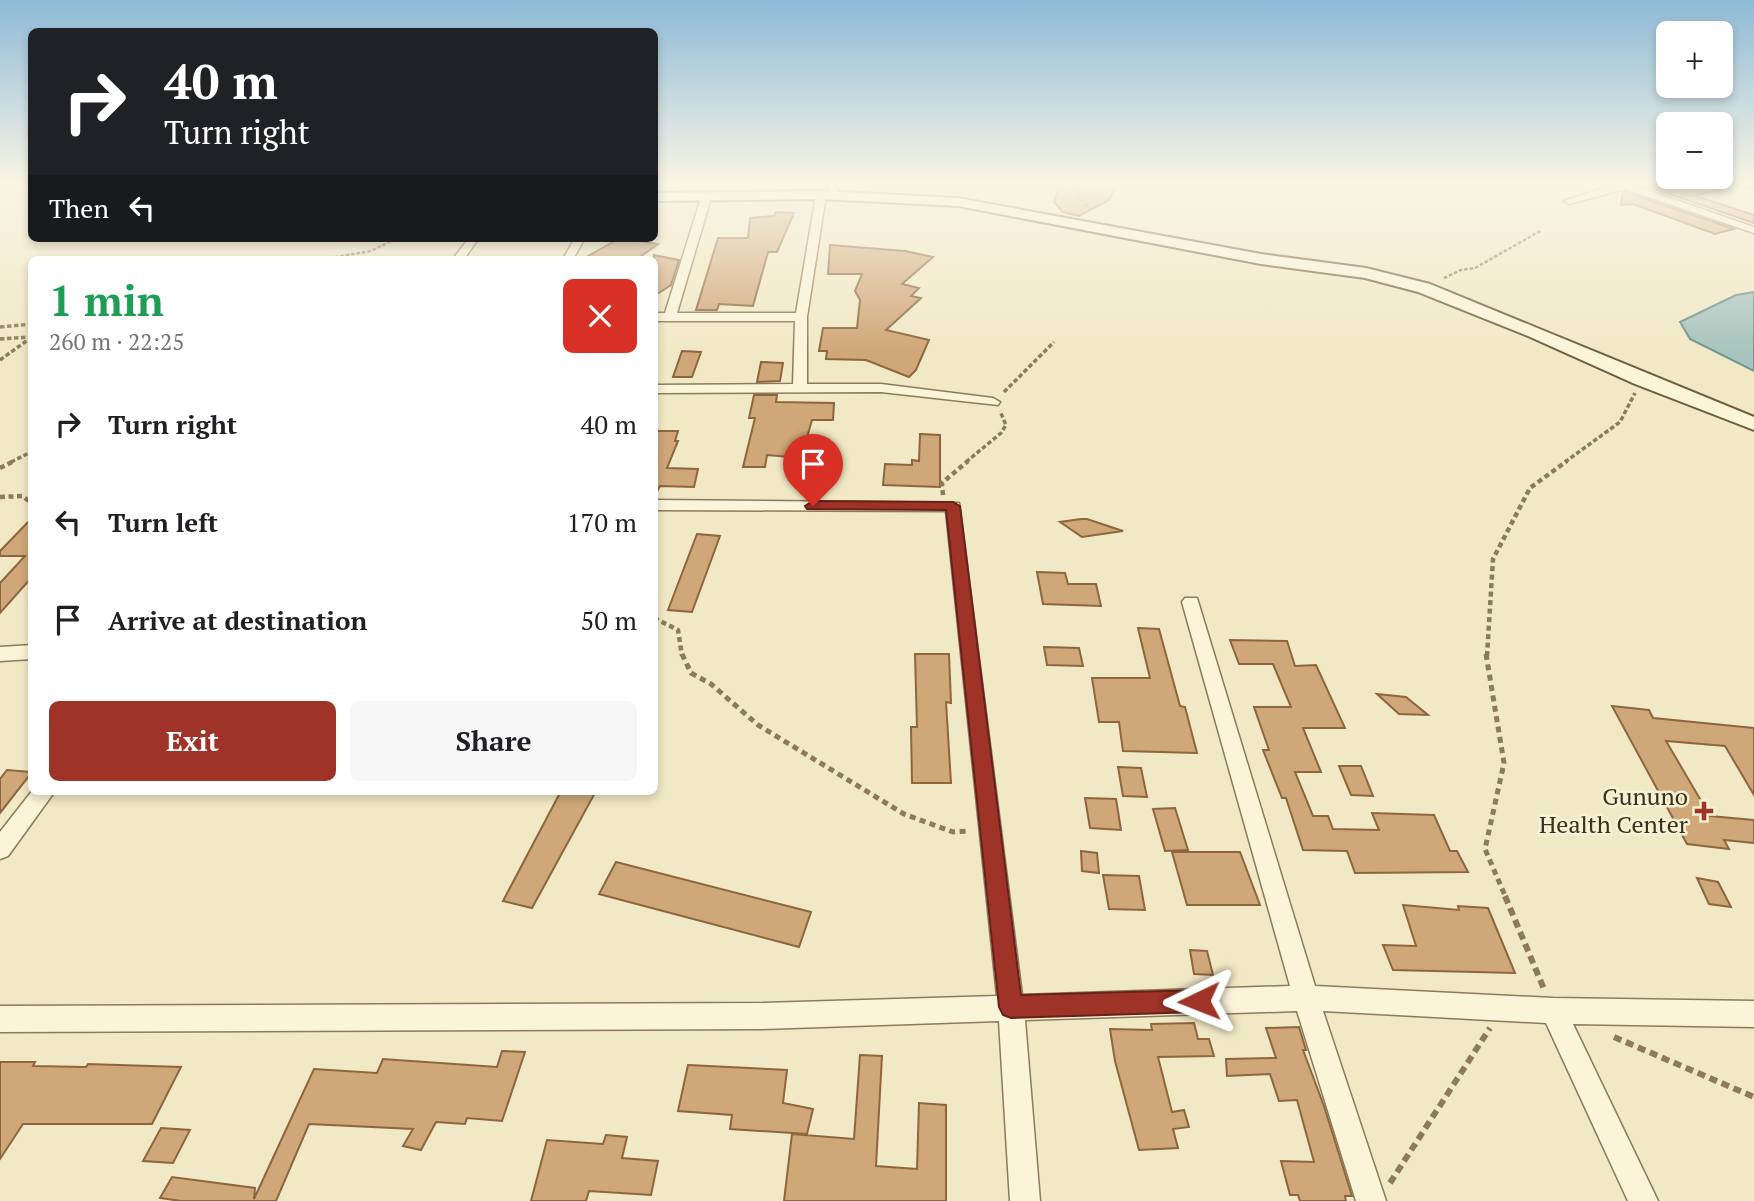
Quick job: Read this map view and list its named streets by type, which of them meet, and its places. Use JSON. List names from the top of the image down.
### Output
{
  "places": {
    "health": ["Gununo Health Center"]
  },
  "page": {
    "map_buttons": ["+", "−"],
    "turn": ["40 m", "Turn right"],
    "then": "Then",
    "heading": ["1 min", "260 m · 22:25"],
    "list": [
      {
        "name": "Turn right",
        "value": "40 m"
      },
      {
        "name": "Turn left",
        "value": "170 m"
      },
      {
        "name": "Arrive at destination",
        "value": "50 m"
      }
    ],
    "buttons": ["Exit", "Share"]
  }
}
